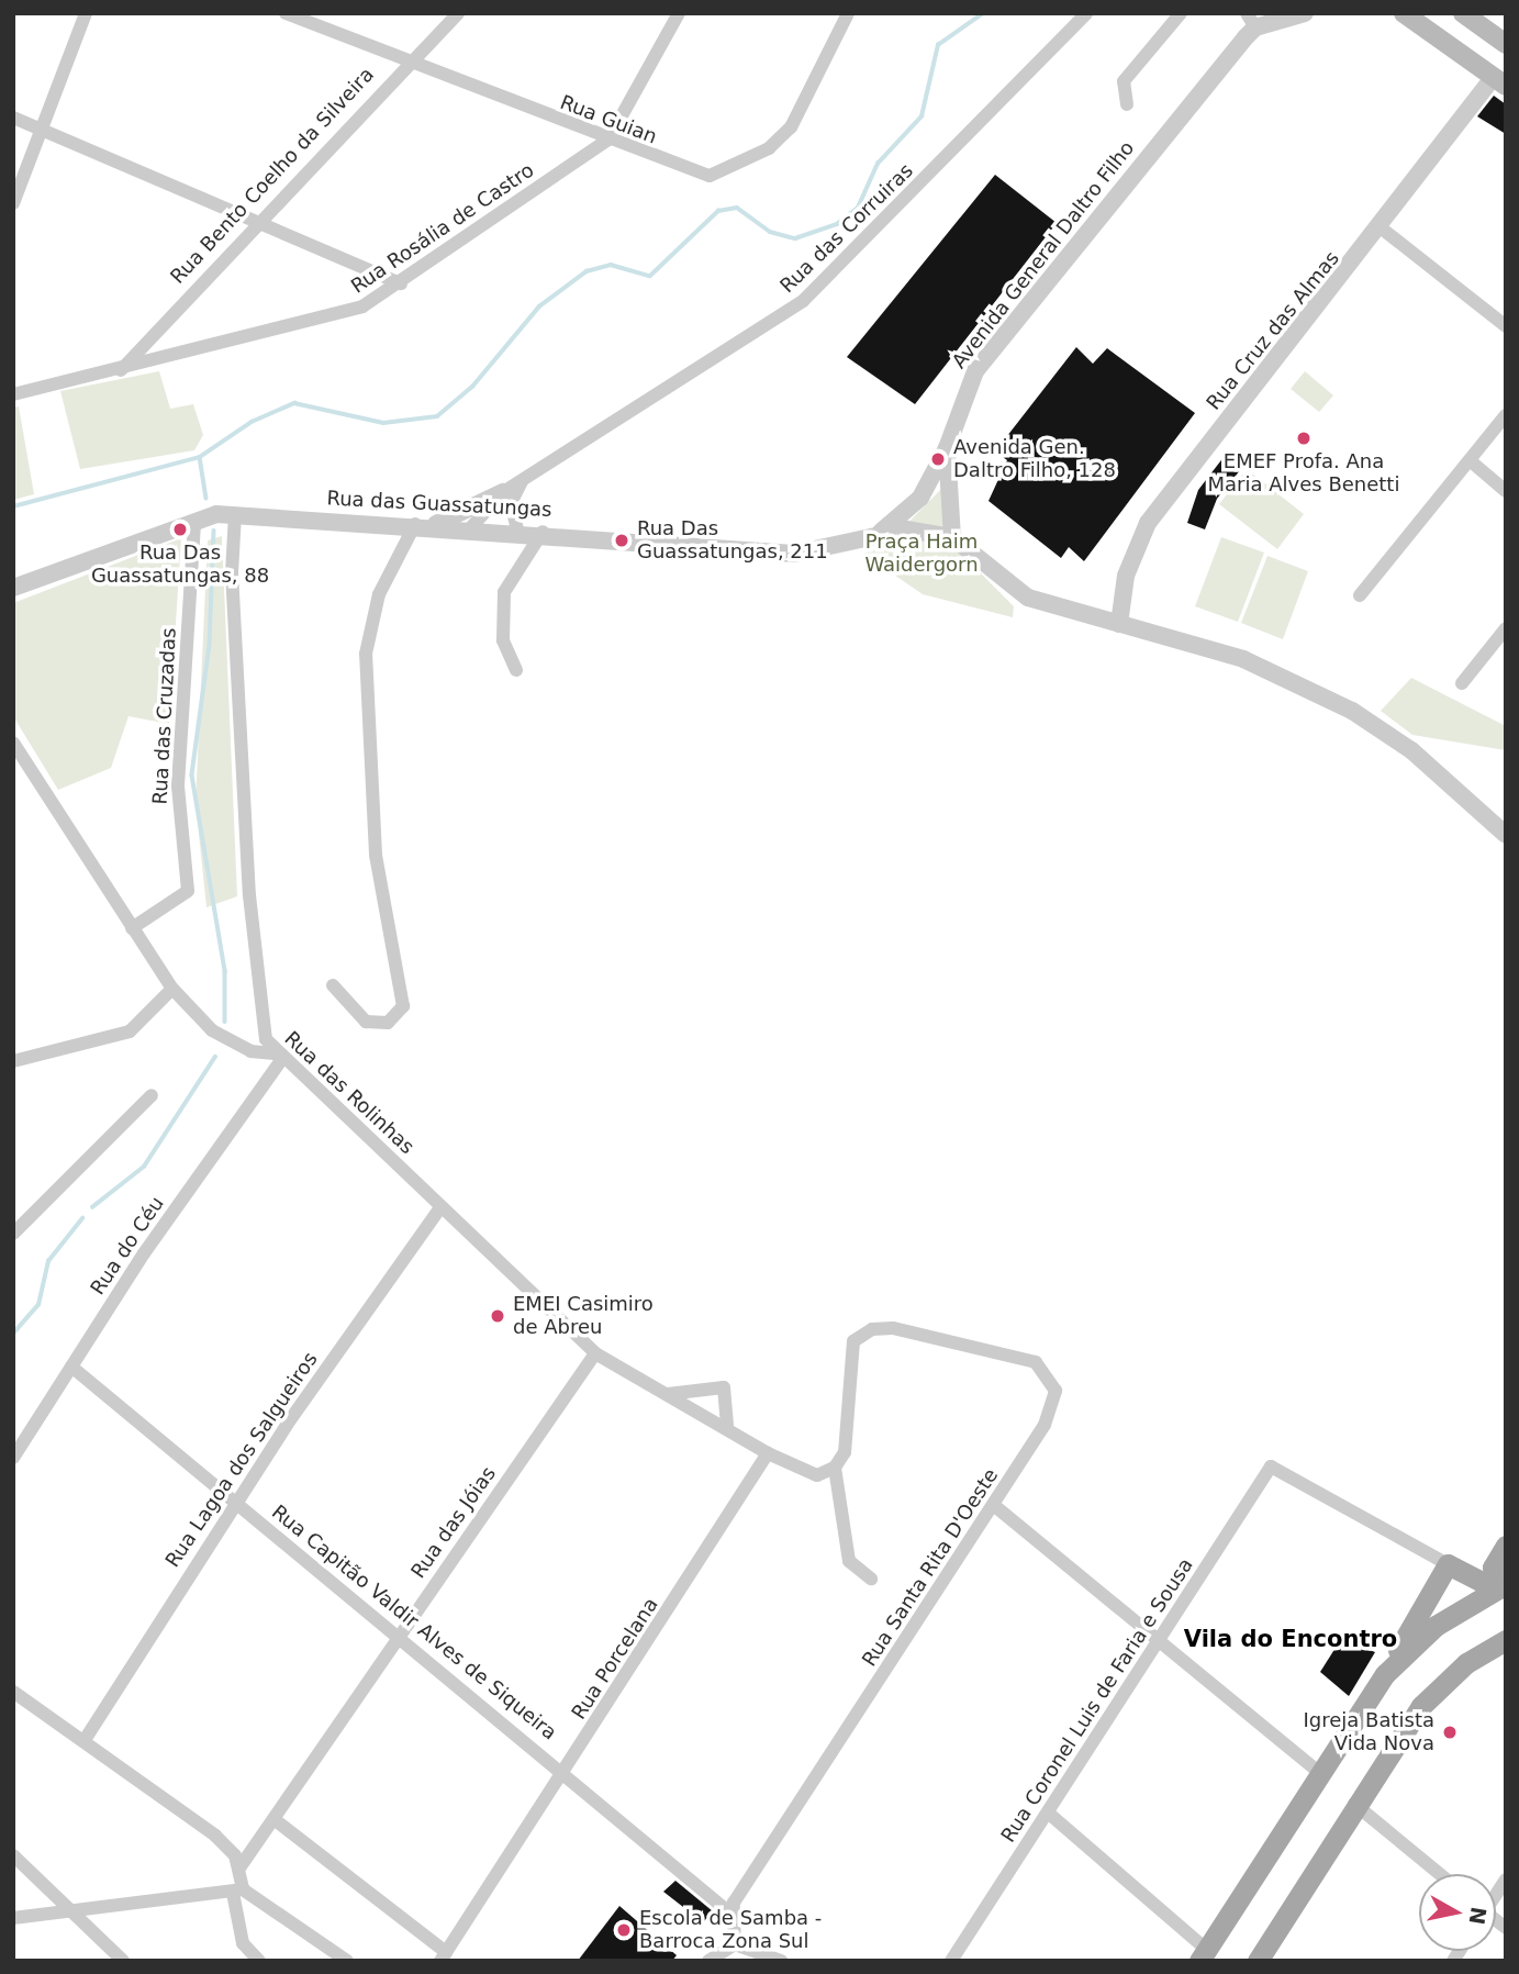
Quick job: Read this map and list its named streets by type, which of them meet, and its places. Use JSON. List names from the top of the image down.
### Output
{
  "streets": {
    "street": [
      "Rua Guian",
      "Rua Bento Coelho da Silveira",
      "Rua Rosália de Castro",
      "Rua das Corruiras",
      "Avenida General Daltro Filho",
      "Rua Cruz das Almas",
      "Rua das Guassatungas",
      "Rua das Cruzadas",
      "Rua das Rolinhas",
      "Rua do Céu",
      "Rua Lagoa dos Salgueiros",
      "Rua das Jóias",
      "Rua Santa Rita D'Oeste",
      "Rua Capitão Valdir Alves de Siqueira",
      "Rua Porcelana",
      "Rua Coronel Luis de Faria e Sousa"
    ]
  },
  "crossings": [
    ["Rua Guian", "Rua Bento Coelho da Silveira"],
    ["Rua Guian", "Rua Rosália de Castro"],
    ["Rua Bento Coelho da Silveira", "Rua Rosália de Castro"],
    ["Rua das Corruiras", "Rua das Guassatungas"],
    ["Rua das Guassatungas", "Rua das Cruzadas"],
    ["Rua das Guassatungas", "Rua das Rolinhas"],
    ["Rua das Rolinhas", "Rua do Céu"],
    ["Rua das Rolinhas", "Rua Lagoa dos Salgueiros"],
    ["Rua das Rolinhas", "Rua das Jóias"],
    ["Rua das Rolinhas", "Rua Santa Rita D'Oeste"],
    ["Rua das Rolinhas", "Rua Porcelana"],
    ["Rua do Céu", "Rua Capitão Valdir Alves de Siqueira"],
    ["Rua Lagoa dos Salgueiros", "Rua Capitão Valdir Alves de Siqueira"],
    ["Rua das Jóias", "Rua Capitão Valdir Alves de Siqueira"],
    ["Rua Santa Rita D'Oeste", "Rua Capitão Valdir Alves de Siqueira"],
    ["Rua Capitão Valdir Alves de Siqueira", "Rua Porcelana"]
  ],
  "districts": ["Vila do Encontro"],
  "parks": ["Praça Haim Waidergorn"],
  "places": [
    "EMEF Profa. Ana Maria Alves Benetti",
    "Avenida Gen. Daltro Filho, 128",
    "Rua Das Guassatungas, 88",
    "Rua Das Guassatungas, 211",
    "EMEI Casimiro de Abreu",
    "Igreja Batista Vida Nova",
    "Escola de Samba - Barroca Zona Sul"
  ],
  "north": "right"
}
